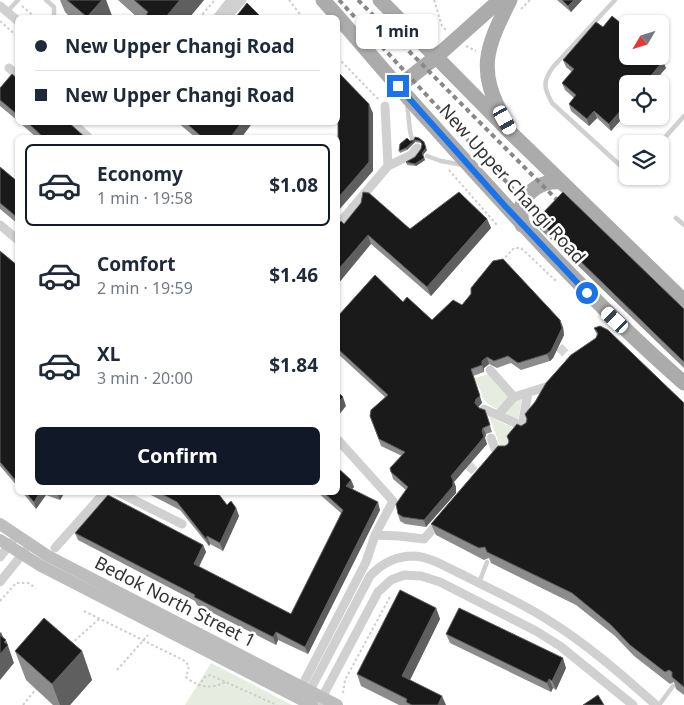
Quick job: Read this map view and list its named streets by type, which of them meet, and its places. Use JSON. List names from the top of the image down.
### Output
{
  "streets": {
    "main road": ["New Upper Changi Road"],
    "street": ["Bedok North Street 1"]
  },
  "north": "bottom left",
  "page": {
    "bubble": "1 min",
    "banner": ["New Upper Changi Road", "New Upper Changi Road"],
    "list": [
      {
        "name": "Economy",
        "note": "1 min · 19:58",
        "value": "$1.08"
      },
      {
        "name": "Comfort",
        "note": "2 min · 19:59",
        "value": "$1.46"
      },
      {
        "name": "XL",
        "note": "3 min · 20:00",
        "value": "$1.84"
      }
    ],
    "buttons": "Confirm"
  }
}
